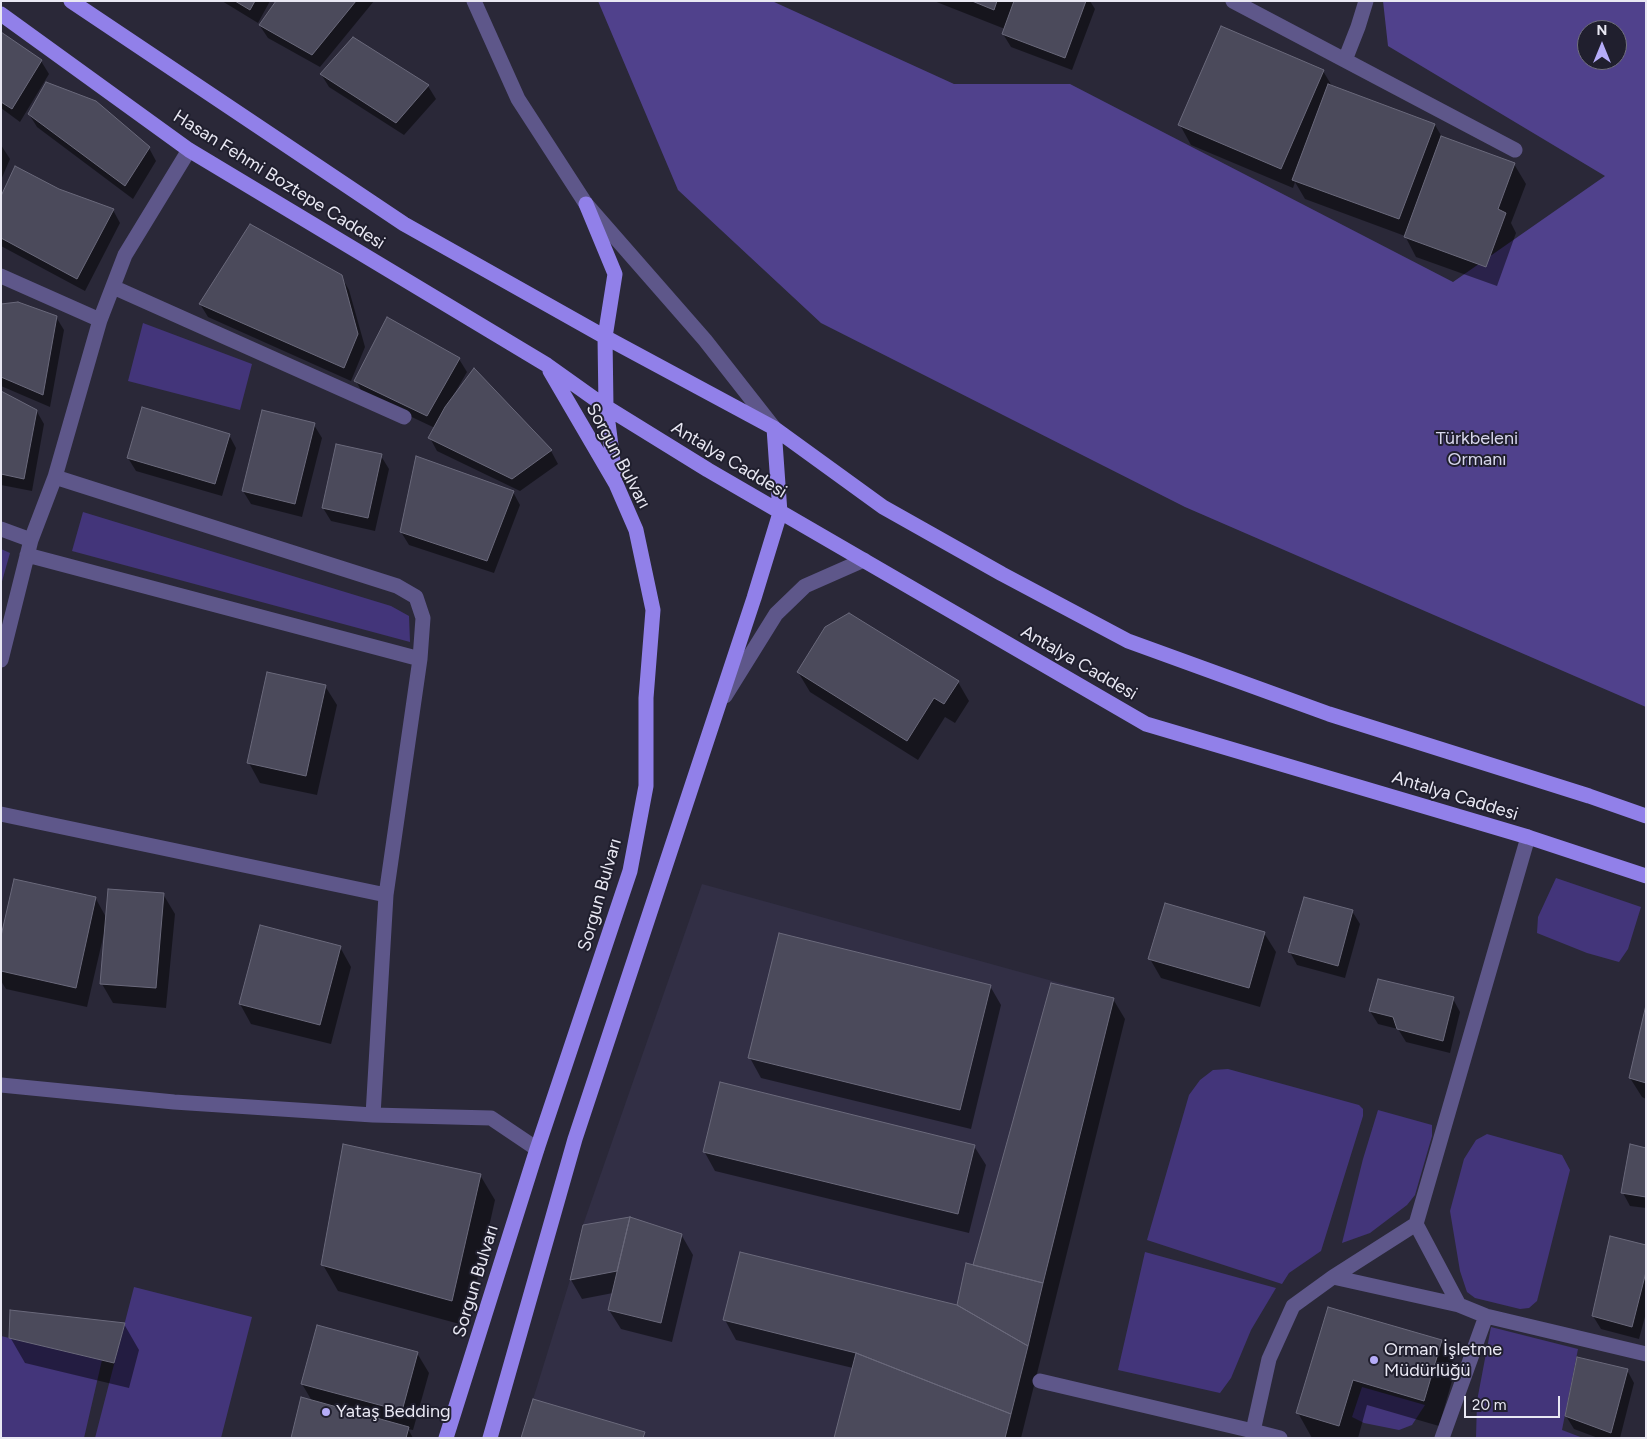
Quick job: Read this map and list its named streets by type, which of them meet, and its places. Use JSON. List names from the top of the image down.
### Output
{
  "streets": {
    "main road": ["Hasan Fehmi Boztepe Caddesi", "Sorgun Bulvarı", "Antalya Caddesi"]
  },
  "crossings": [
    ["Hasan Fehmi Boztepe Caddesi", "Sorgun Bulvarı"],
    ["Hasan Fehmi Boztepe Caddesi", "Antalya Caddesi"],
    ["Sorgun Bulvarı", "Antalya Caddesi"]
  ],
  "parks": ["Türkbeleni Ormanı"],
  "places": ["Orman İşletme Müdürlüğü", "Yataş Bedding"],
  "scale_bar": "20 m",
  "north": "top"
}
